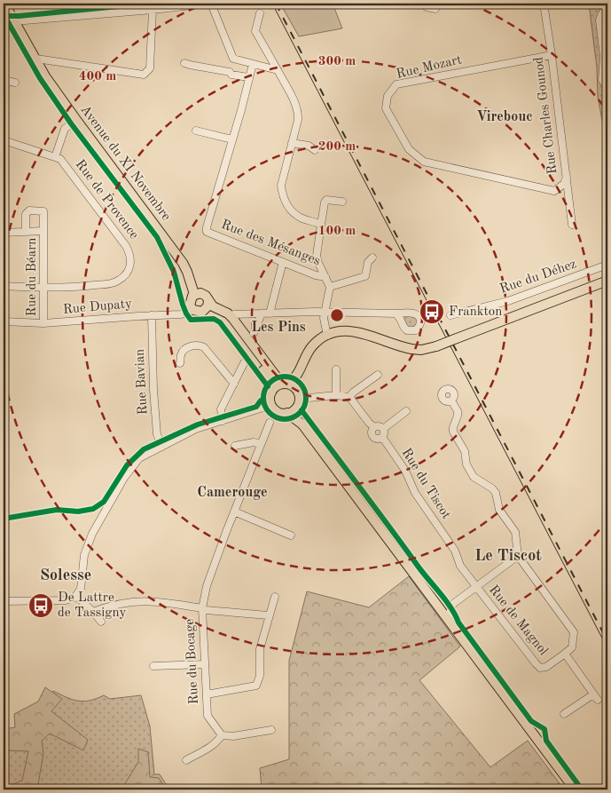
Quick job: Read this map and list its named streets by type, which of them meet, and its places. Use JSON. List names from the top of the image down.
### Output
{
  "streets": {
    "main road": ["Avenue du XI Novembre"],
    "street": [
      "Rue Mozart",
      "Rue Charles Gounod",
      "Rue de Provence",
      "Rue des Mésanges",
      "Rue du Béarn",
      "Rue du Déhez",
      "Rue Dupaty",
      "Rue Bavian",
      "Rue du Tiscot",
      "Rue de Magnol",
      "Rue du Bocage"
    ]
  },
  "crossings": [
    ["Rue Mozart", "Rue Charles Gounod"],
    ["Avenue du XI Novembre", "Rue de Provence"],
    ["Avenue du XI Novembre", "Rue Dupaty"],
    ["Rue de Provence", "Rue du Béarn"],
    ["Rue du Béarn", "Rue Dupaty"],
    ["Rue Dupaty", "Rue Bavian"],
    ["Rue du Tiscot", "Rue de Magnol"]
  ],
  "districts": [
    "Virebouc",
    "Les Pins",
    "Camerouge",
    "Le Tiscot",
    "Solesse"
  ],
  "places": {
    "bus stop": ["Frankton", "De Lattre de Tassigny"]
  },
  "rings": [
    "300 m",
    "400 m",
    "200 m",
    "100 m"
  ]
}
